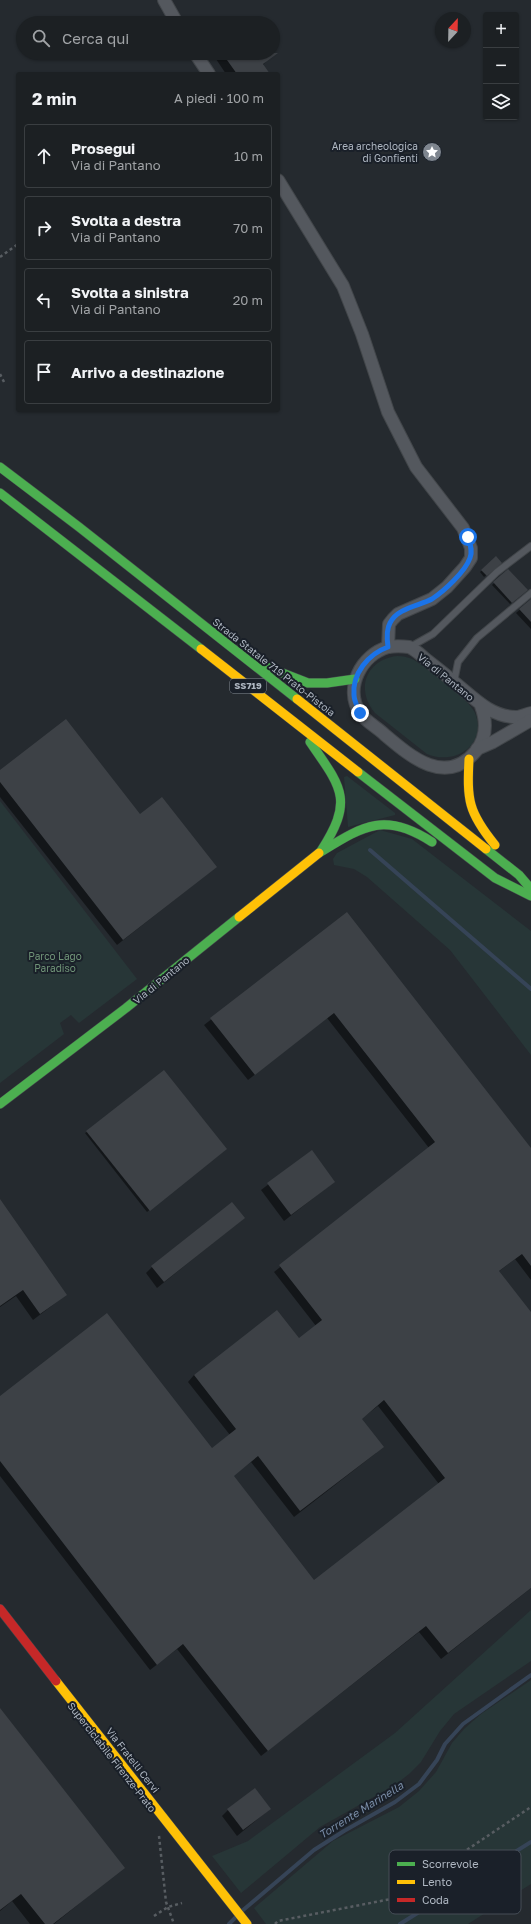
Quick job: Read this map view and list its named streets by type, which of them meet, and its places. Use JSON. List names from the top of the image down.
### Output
{
  "streets": {
    "main road": [
      "Strada Statale 719 Prato-Pistoia",
      "Via di Pantano",
      "SS719",
      "Via Fratelli Cervi"
    ]
  },
  "water": ["Torrente Marinella"],
  "parks": ["Parco Lago Paradiso"],
  "places": {
    "place": ["Area archeologica di Gonfienti"]
  },
  "legend": ["Scorrevole", "Lento", "Coda"],
  "north": "top",
  "page": {
    "map_buttons": ["+", "−"],
    "search": "Cerca qui",
    "heading": ["2 min", "A piedi · 100 m"],
    "list": [
      ["Prosegui", "Via di Pantano", "10 m"],
      ["Svolta a destra", "Via di Pantano", "70 m"],
      ["Svolta a sinistra", "Via di Pantano", "20 m"],
      "Arrivo a destinazione"
    ]
  }
}
